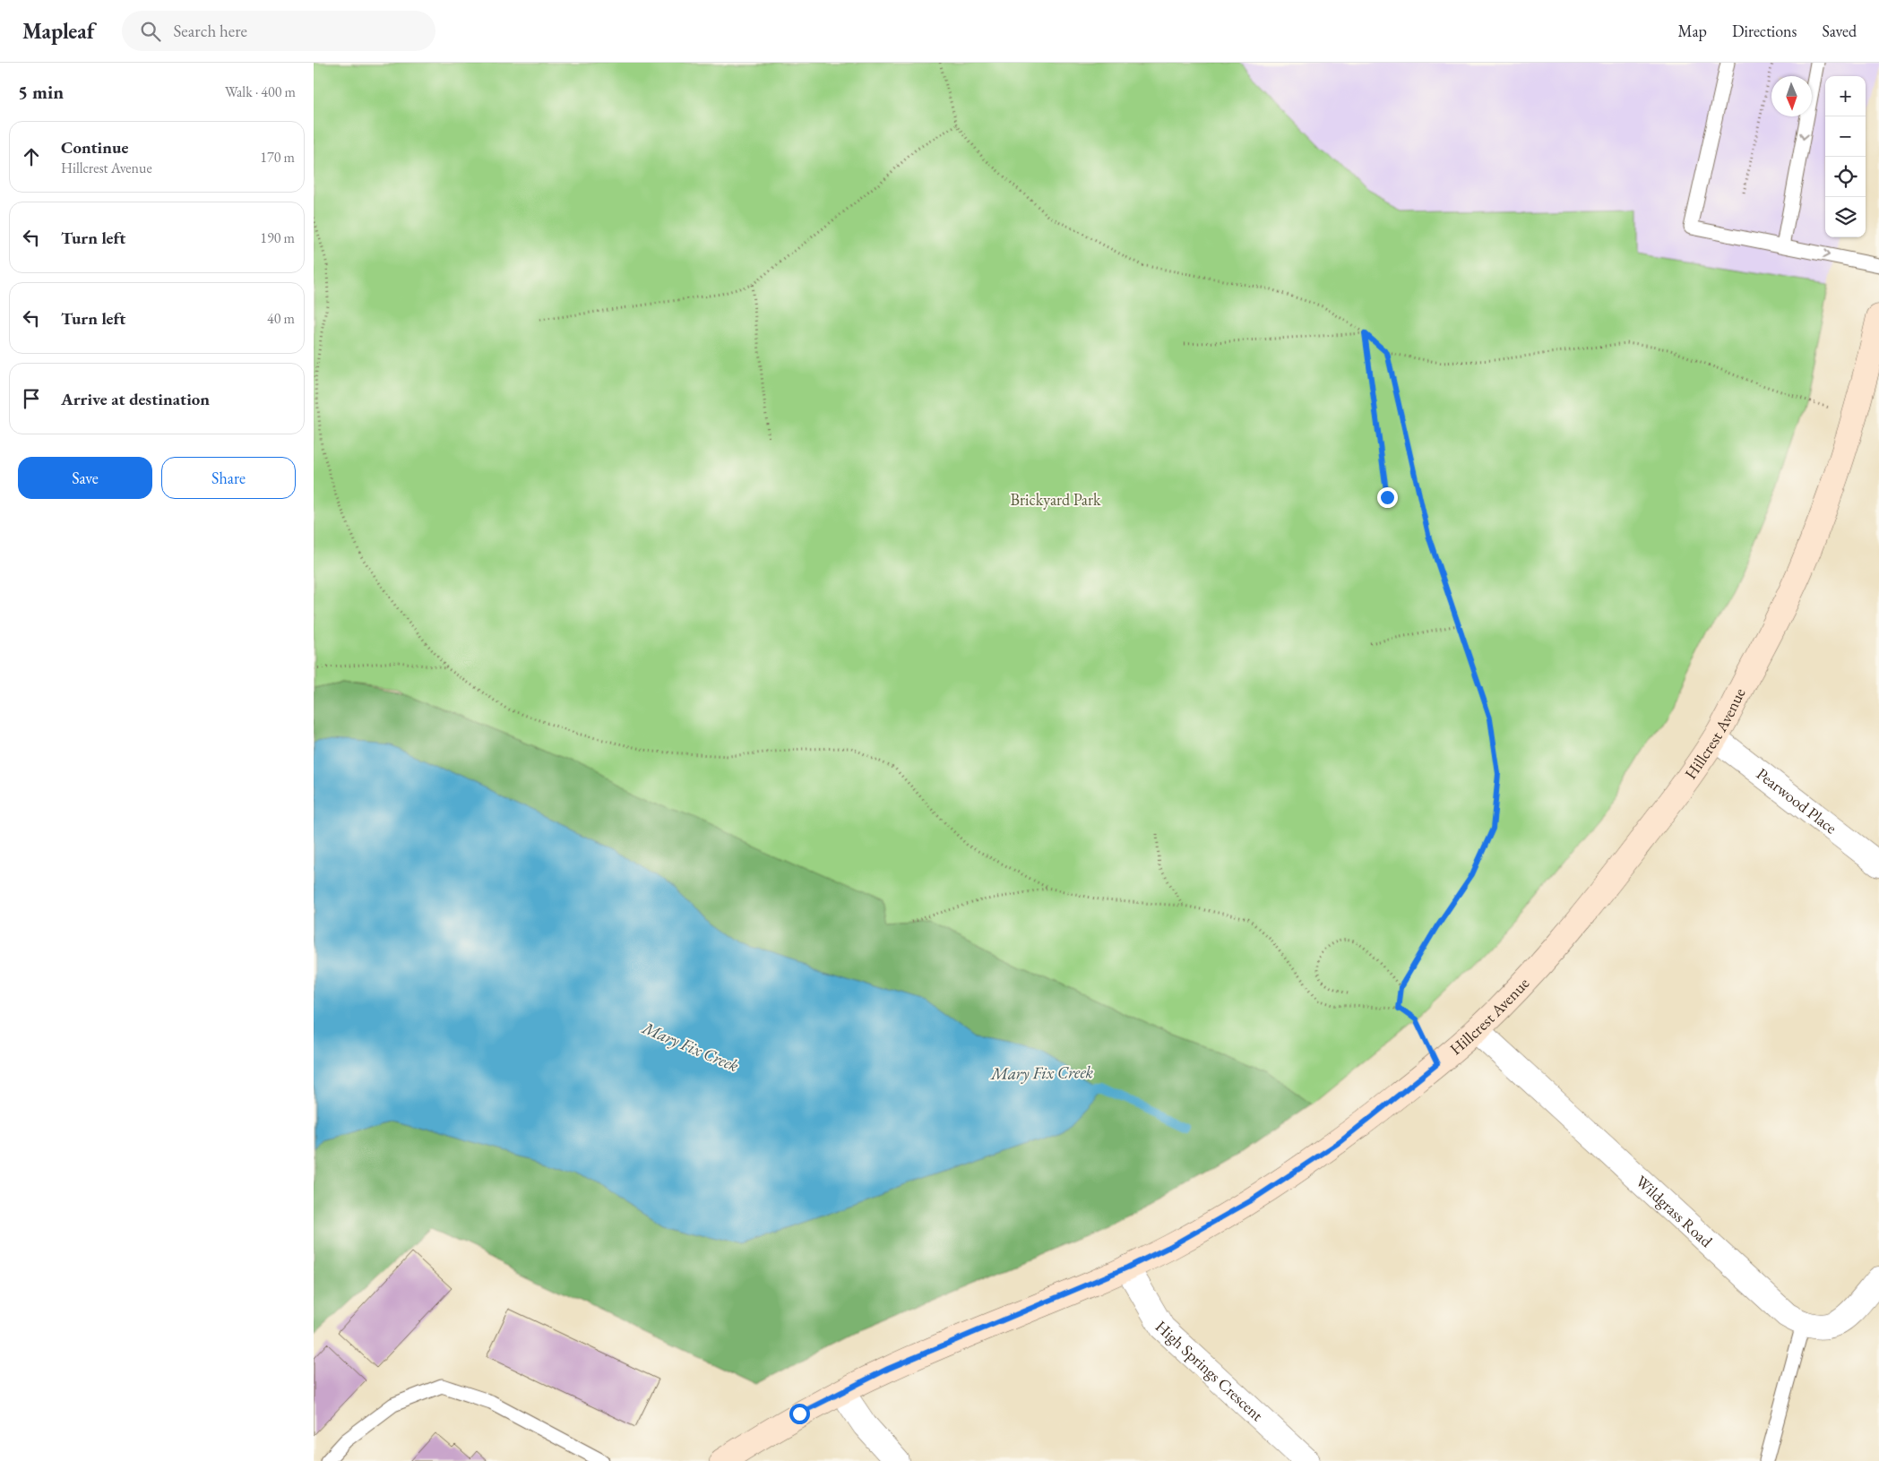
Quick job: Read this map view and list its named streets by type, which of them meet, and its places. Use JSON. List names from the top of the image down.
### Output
{
  "streets": {
    "street": [
      "Hillcrest Avenue",
      "Pearwood Place",
      "Wildgrass Road",
      "High Springs Crescent"
    ]
  },
  "crossings": [
    ["Hillcrest Avenue", "Pearwood Place"],
    ["Hillcrest Avenue", "Wildgrass Road"],
    ["Hillcrest Avenue", "High Springs Crescent"]
  ],
  "water": ["Mary Fix Creek"],
  "parks": ["Brickyard Park"],
  "north": "bottom",
  "page": {
    "header": "Mapleaf",
    "search": "Search here",
    "nav": ["Map", "Directions", "Saved"],
    "heading": ["5 min", "Walk · 400 m"],
    "map_buttons": ["+", "−"],
    "list": [
      ["Continue", "Hillcrest Avenue", "170 m"],
      ["Turn left", "190 m"],
      ["Turn left", "40 m"],
      "Arrive at destination"
    ],
    "buttons": ["Save", "Share"]
  }
}
